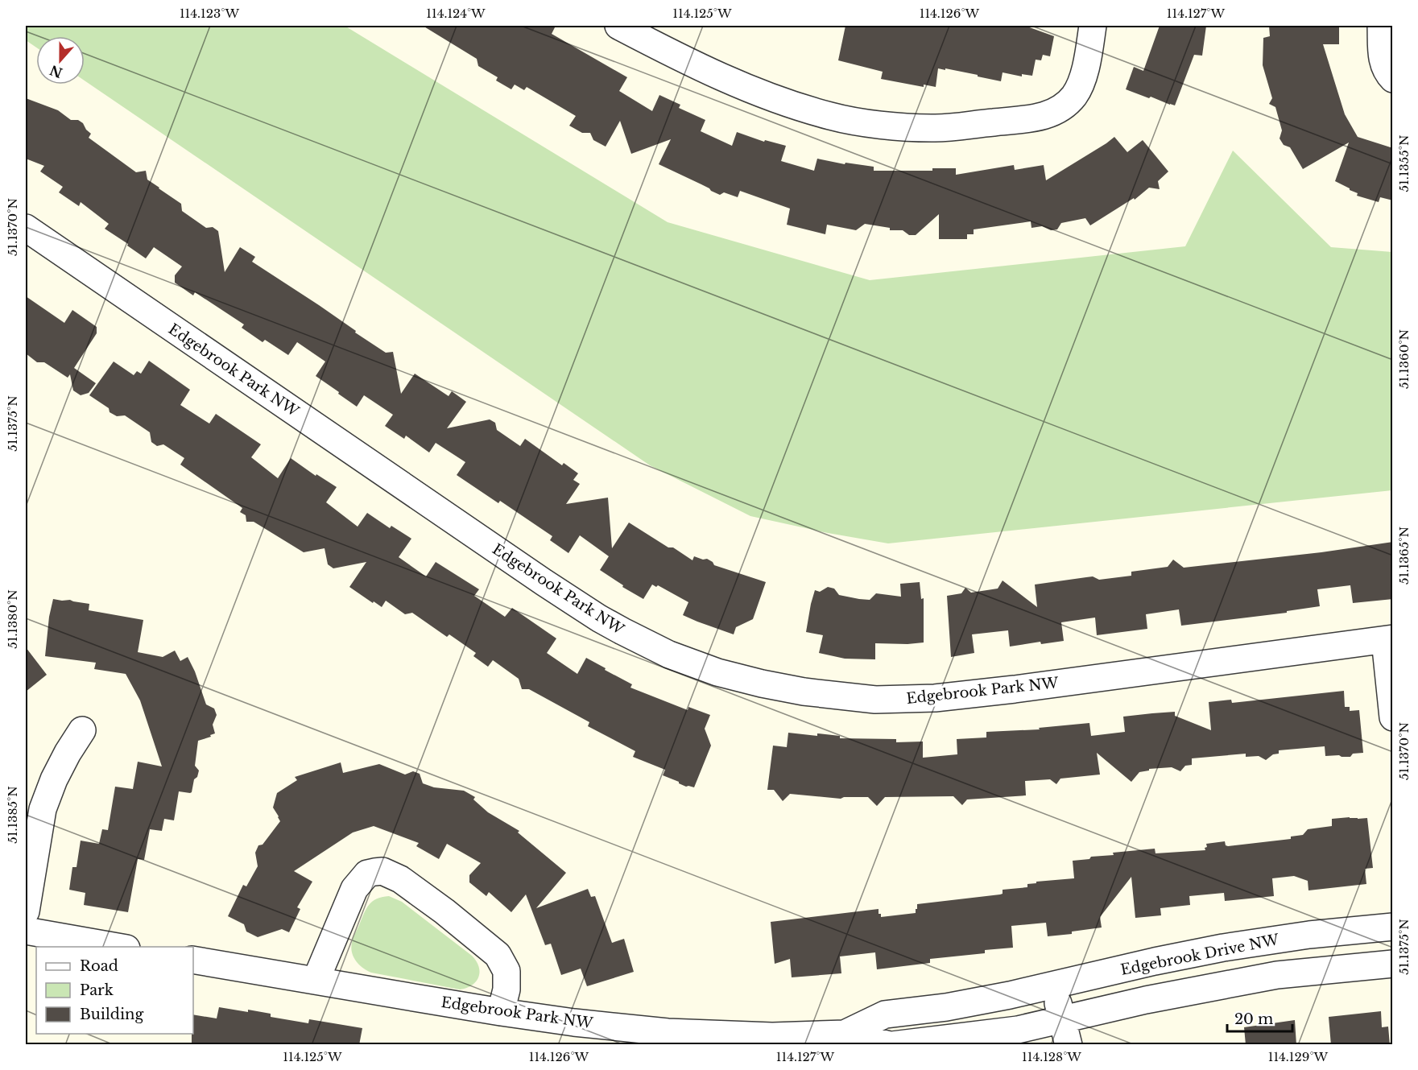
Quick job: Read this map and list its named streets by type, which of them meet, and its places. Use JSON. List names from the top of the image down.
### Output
{
  "streets": {
    "street": ["Edgebrook Park NW", "Edgebrook Drive NW"]
  },
  "crossings": [
    ["Edgebrook Park NW", "Edgebrook Drive NW"]
  ],
  "legend": ["Road", "Park", "Building"],
  "scale_bar": "20 m",
  "north": "bottom",
  "coordinates": [
    "114.123°W",
    "114.124°W",
    "114.125°W",
    "114.126°W",
    "114.127°W",
    "51.1355°N",
    "51.1370°N",
    "51.1360°N",
    "51.1375°N",
    "51.1365°N",
    "51.1380°N",
    "51.1385°N",
    "114.128°W",
    "114.129°W"
  ]
}
